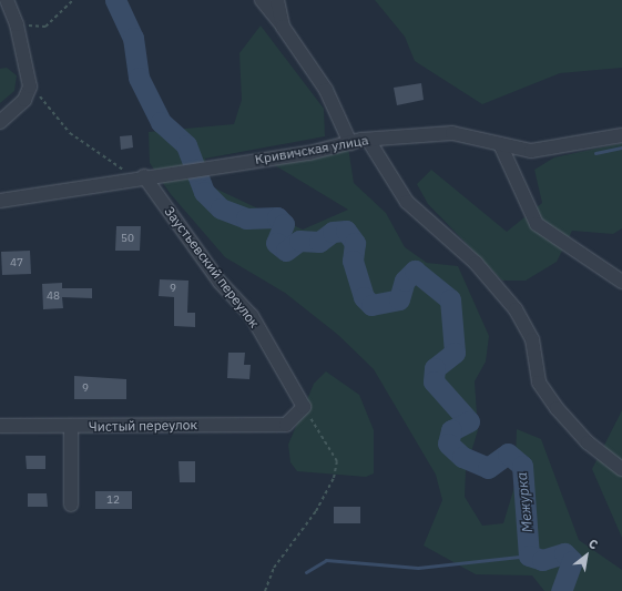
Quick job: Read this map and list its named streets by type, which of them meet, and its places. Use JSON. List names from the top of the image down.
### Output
{
  "streets": {
    "street": ["Кривичская улица", "Заустьевский переулок", "Чистый переулок"]
  },
  "crossings": [
    ["Кривичская улица", "Заустьевский переулок"],
    ["Заустьевский переулок", "Чистый переулок"]
  ],
  "water": ["Межурка"],
  "house_numbers": [
    "50",
    "47",
    "9",
    "48",
    "9",
    "12"
  ],
  "north": "top right"
}
